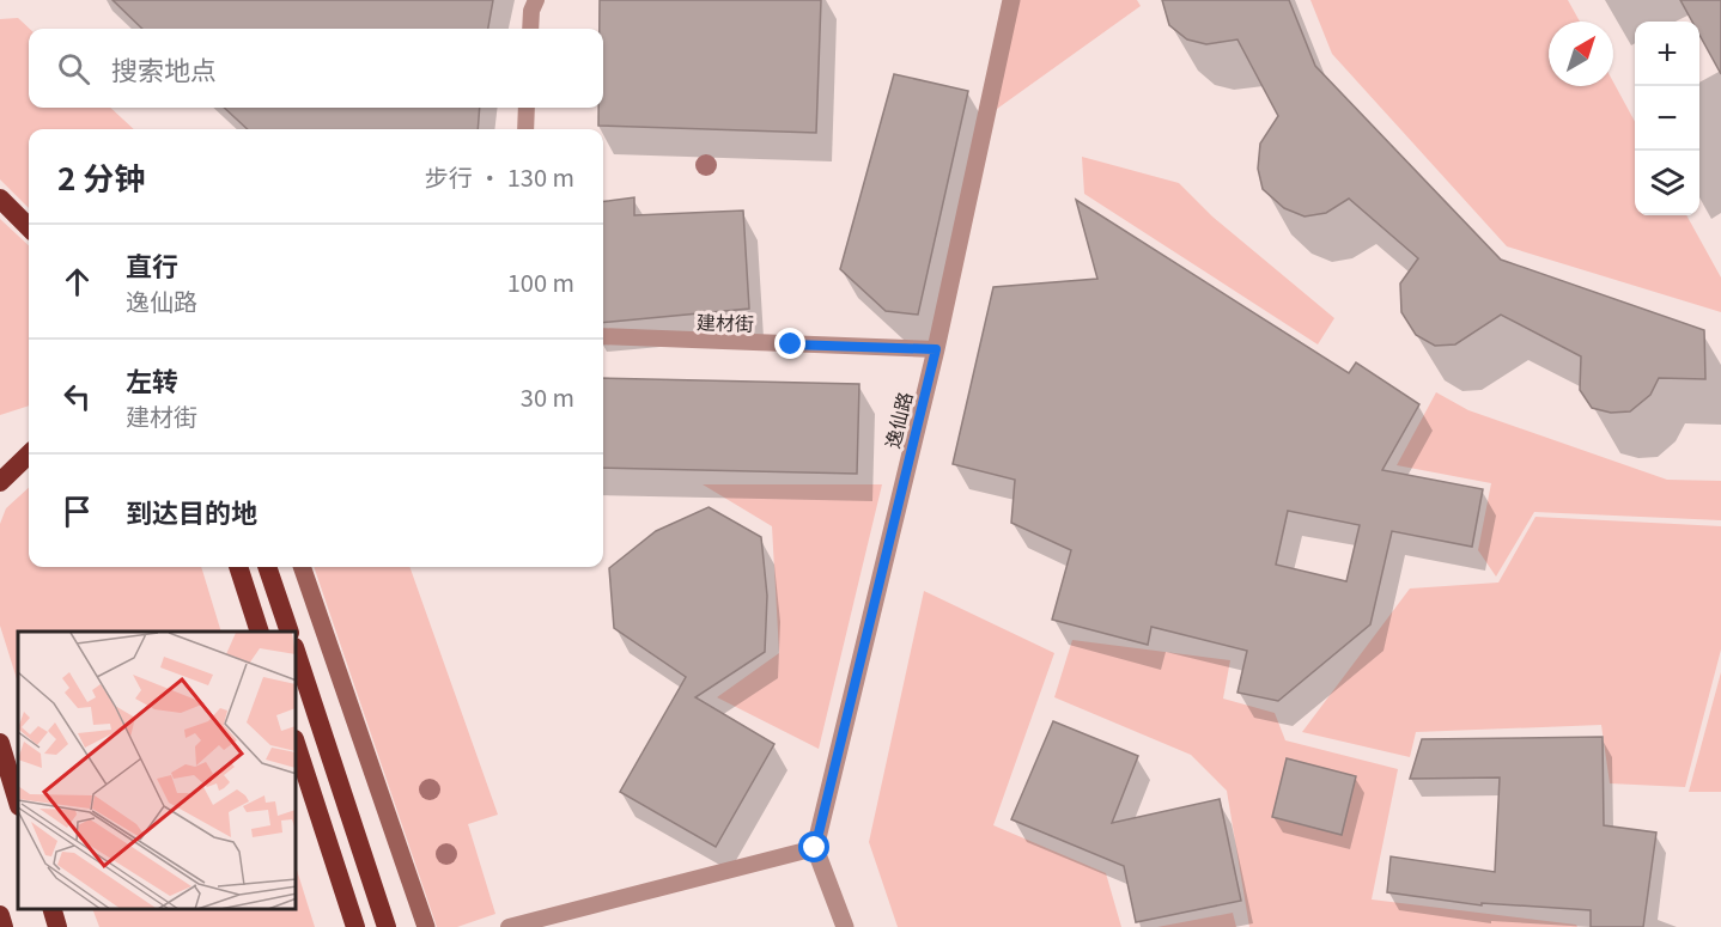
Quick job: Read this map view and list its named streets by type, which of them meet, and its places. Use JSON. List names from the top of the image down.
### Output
{
  "streets": {
    "street": ["逸仙路"],
    "lane": ["建材街"]
  },
  "crossings": [
    ["建材街", "逸仙路"]
  ],
  "north": "top right",
  "page": {
    "map_buttons": ["+", "−"],
    "search": "搜索地点",
    "heading": ["2 分钟", "步行 · 130 m"],
    "list": [
      ["直行", "逸仙路", "100 m"],
      ["左转", "建材街", "30 m"],
      "到达目的地"
    ]
  }
}
